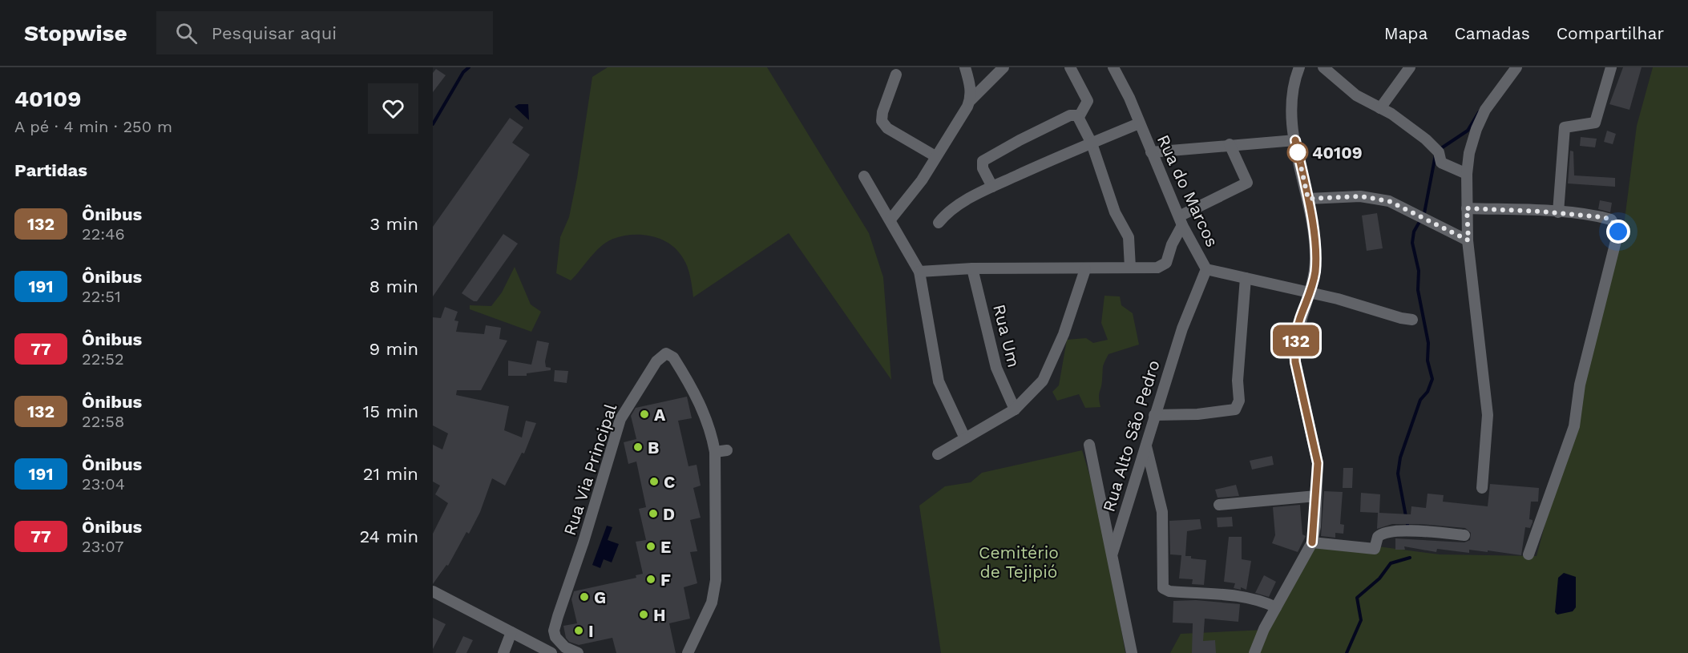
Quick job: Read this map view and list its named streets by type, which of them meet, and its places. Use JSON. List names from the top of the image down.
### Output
{
  "streets": {
    "street": [
      "Rua do Marcos",
      "Rua Um",
      "Rua Alto São Pedro",
      "Rua Via Principal"
    ]
  },
  "crossings": [
    ["Rua do Marcos", "Rua Alto São Pedro"]
  ],
  "parks": ["Cemitério de Tejipió"],
  "places": [
    "40109",
    "A",
    "B",
    "C",
    "D",
    "E",
    "F",
    "G",
    "H",
    "I"
  ],
  "lines": ["bus line 132"],
  "page": {
    "header": "Stopwise",
    "search": "Pesquisar aqui",
    "nav": ["Mapa", "Camadas", "Compartilhar"],
    "heading": [
      ["40109", "A pé · 4 min · 250 m"],
      "Partidas"
    ],
    "on_map": "132",
    "list": [
      {
        "mark": "132",
        "name": "Ônibus",
        "note": "22:46",
        "value": "3 min"
      },
      {
        "mark": "191",
        "name": "Ônibus",
        "note": "22:51",
        "value": "8 min"
      },
      {
        "mark": "77",
        "name": "Ônibus",
        "note": "22:52",
        "value": "9 min"
      },
      {
        "mark": "132",
        "name": "Ônibus",
        "note": "22:58",
        "value": "15 min"
      },
      {
        "mark": "191",
        "name": "Ônibus",
        "note": "23:04",
        "value": "21 min"
      },
      {
        "mark": "77",
        "name": "Ônibus",
        "note": "23:07",
        "value": "24 min"
      }
    ]
  }
}
